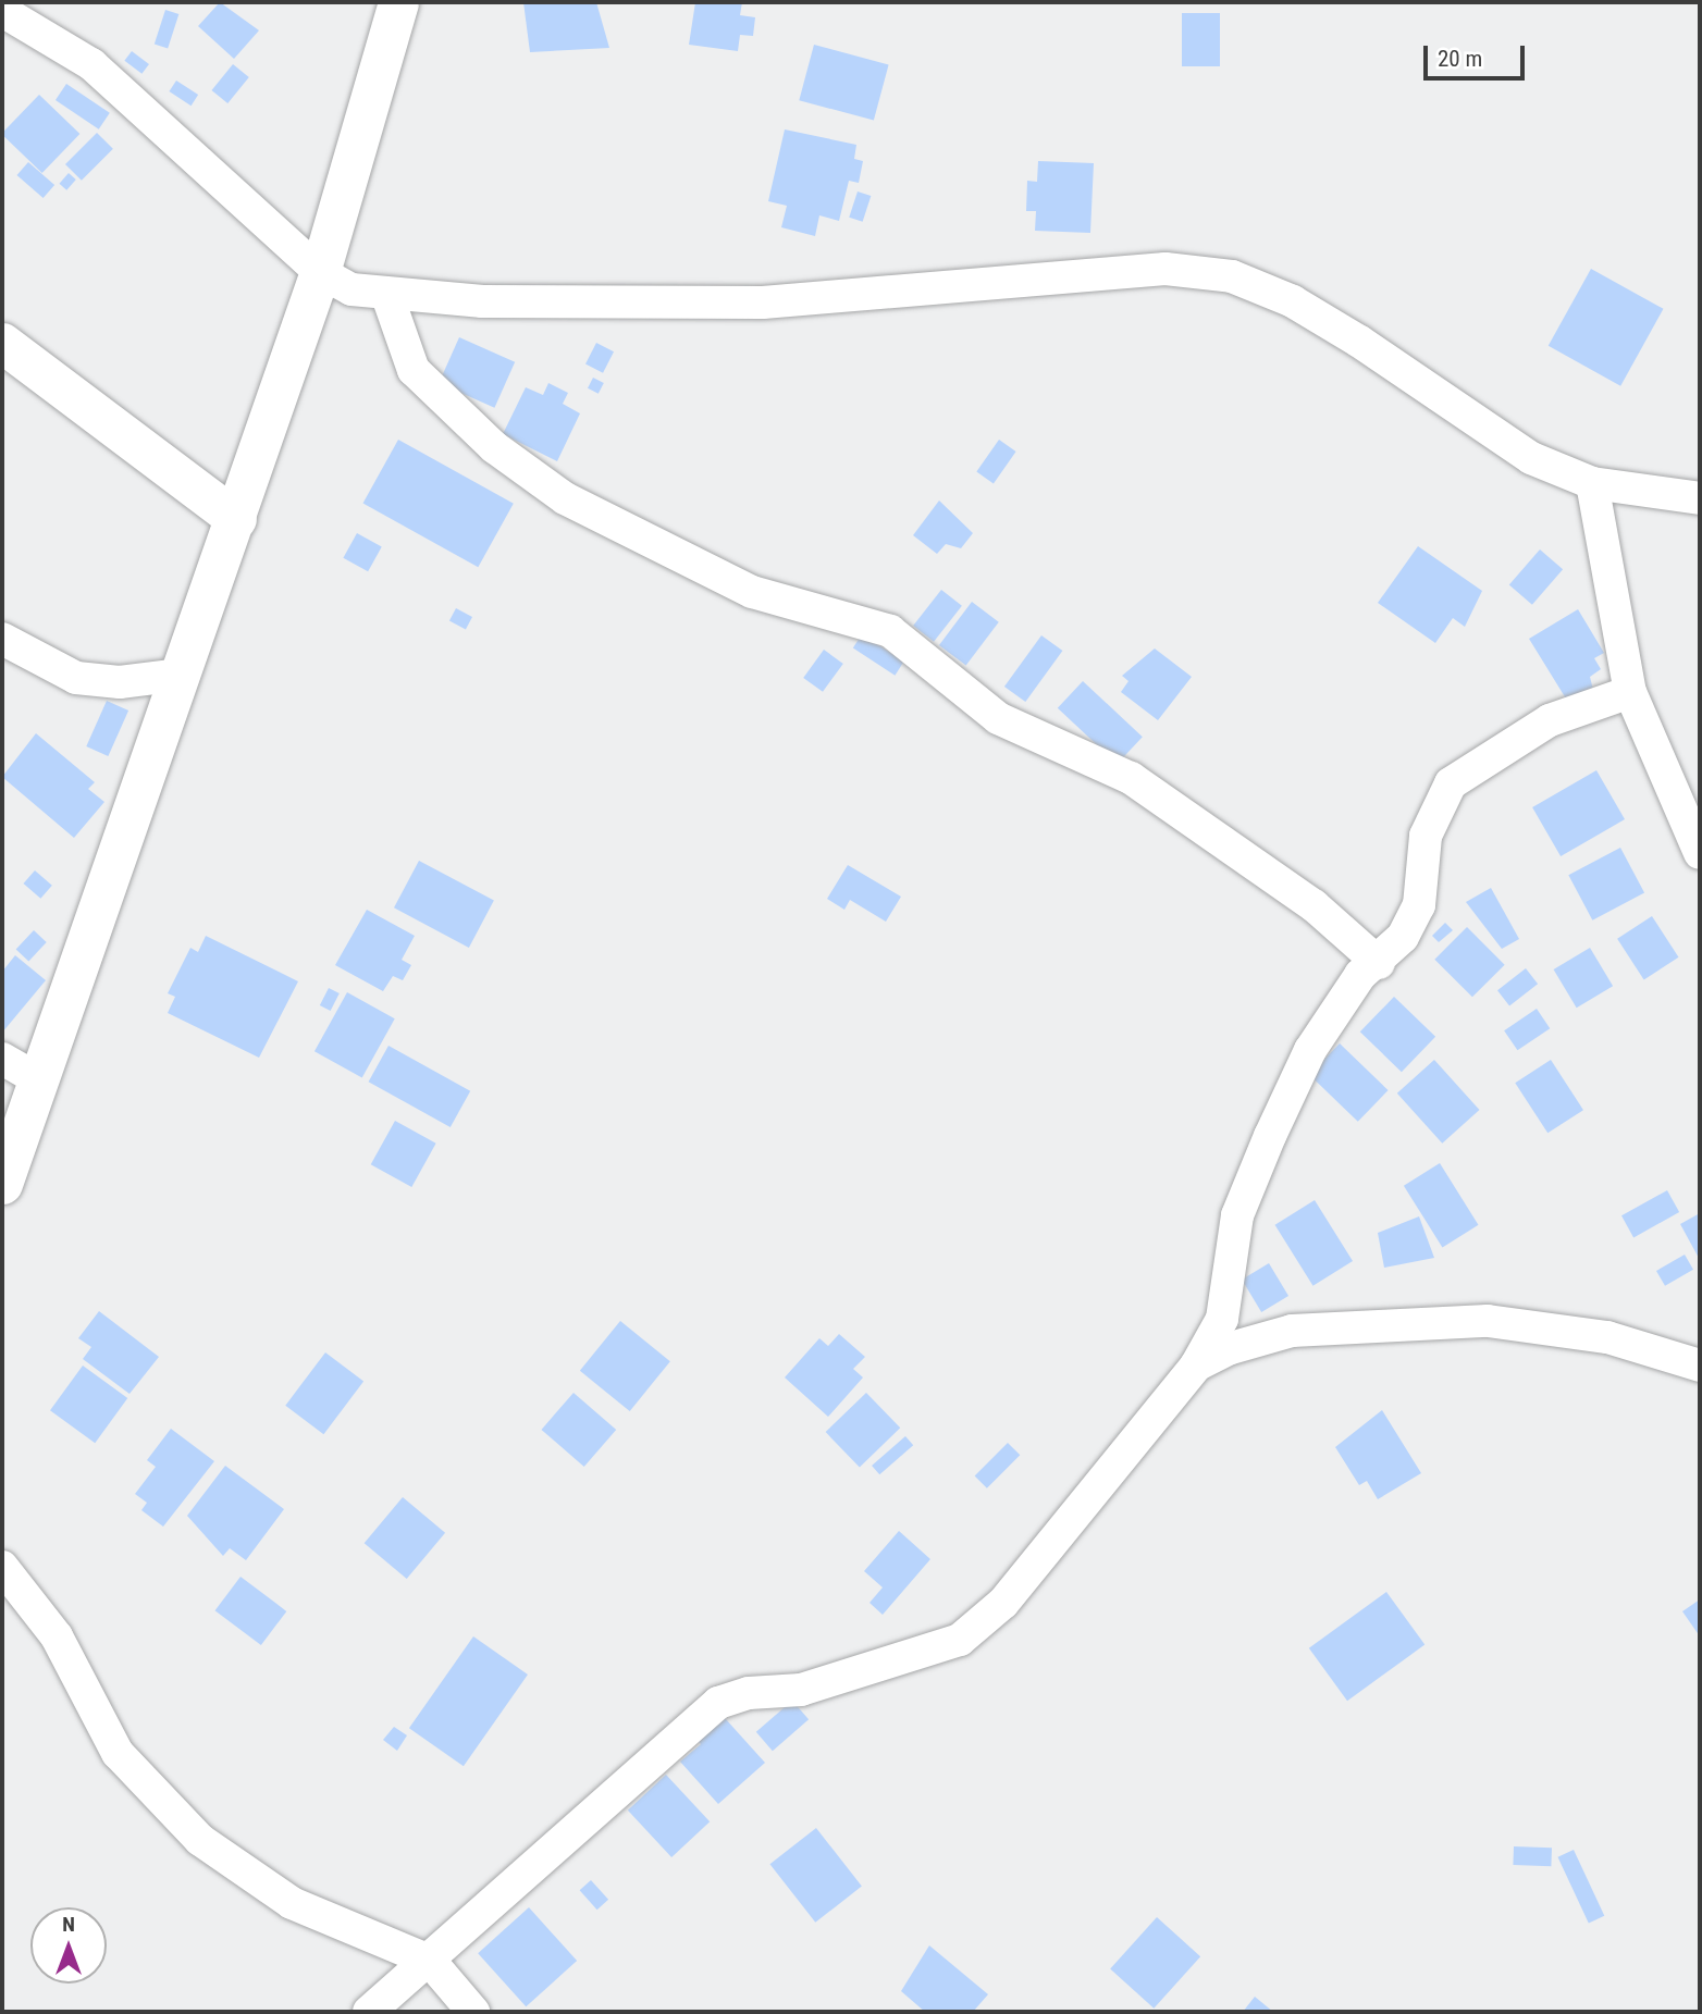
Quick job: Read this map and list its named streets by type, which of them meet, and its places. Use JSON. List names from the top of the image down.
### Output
{
  "scale_bar": "20 m",
  "north": "top"
}
